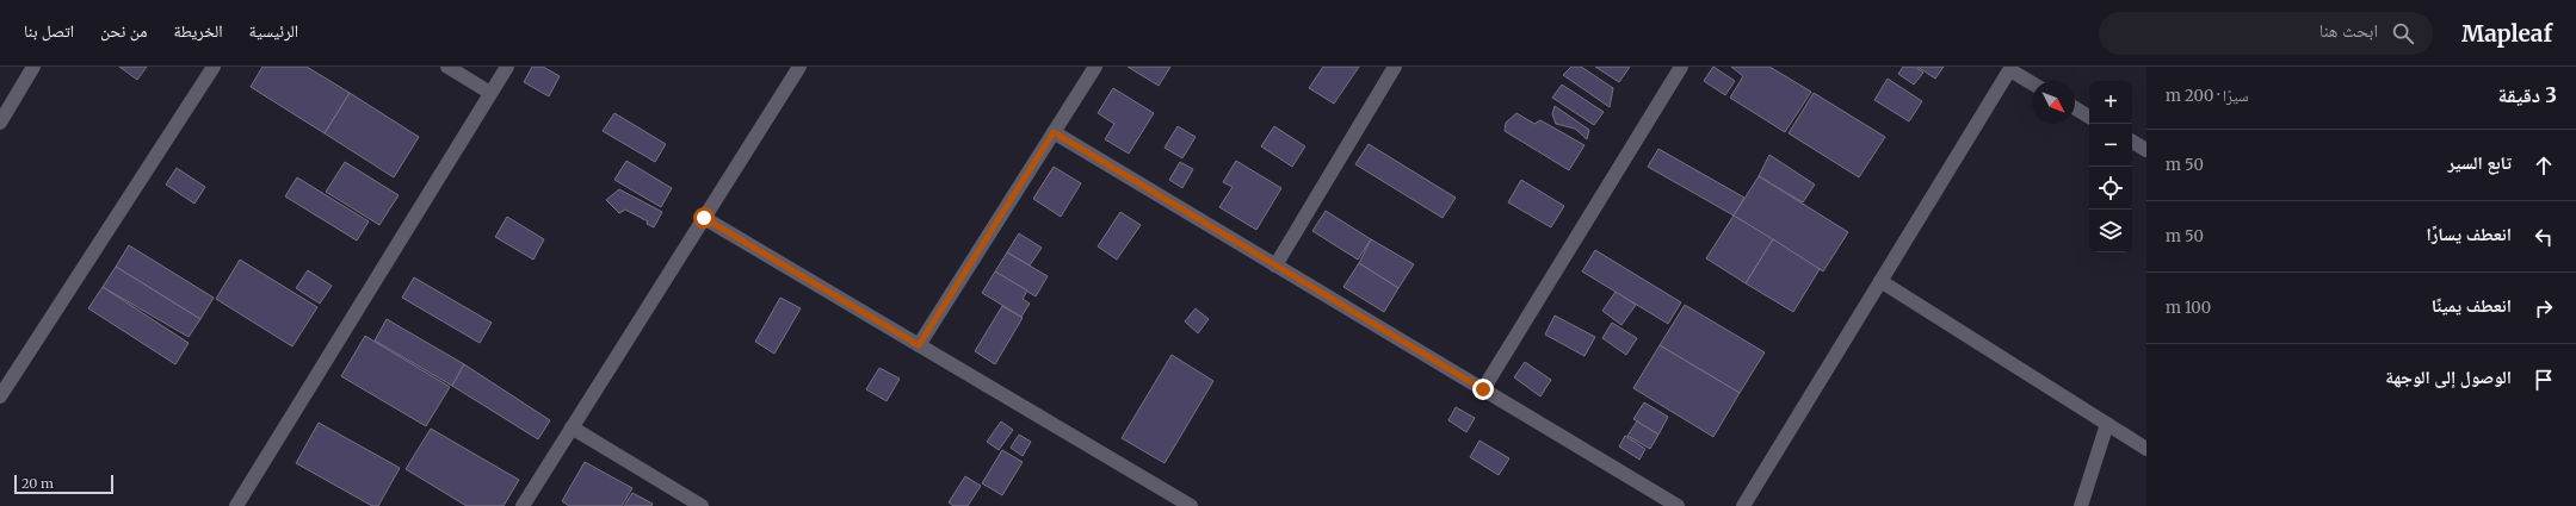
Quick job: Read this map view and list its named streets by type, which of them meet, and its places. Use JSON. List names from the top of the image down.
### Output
{
  "scale_bar": "20 m",
  "north": "bottom right",
  "page": {
    "header": "Mapleaf",
    "search": "ابحث هنا",
    "nav": [
      "الرئيسية",
      "الخريطة",
      "من نحن",
      "اتصل بنا"
    ],
    "heading": ["3 دقيقة", "سيرًا · 200 m"],
    "map_buttons": ["+", "−"],
    "list": [
      ["تابع السير", "50 m"],
      ["انعطف يسارًا", "50 m"],
      ["انعطف يمينًا", "100 m"],
      "الوصول إلى الوجهة"
    ],
    "scale": "20 m"
  }
}
